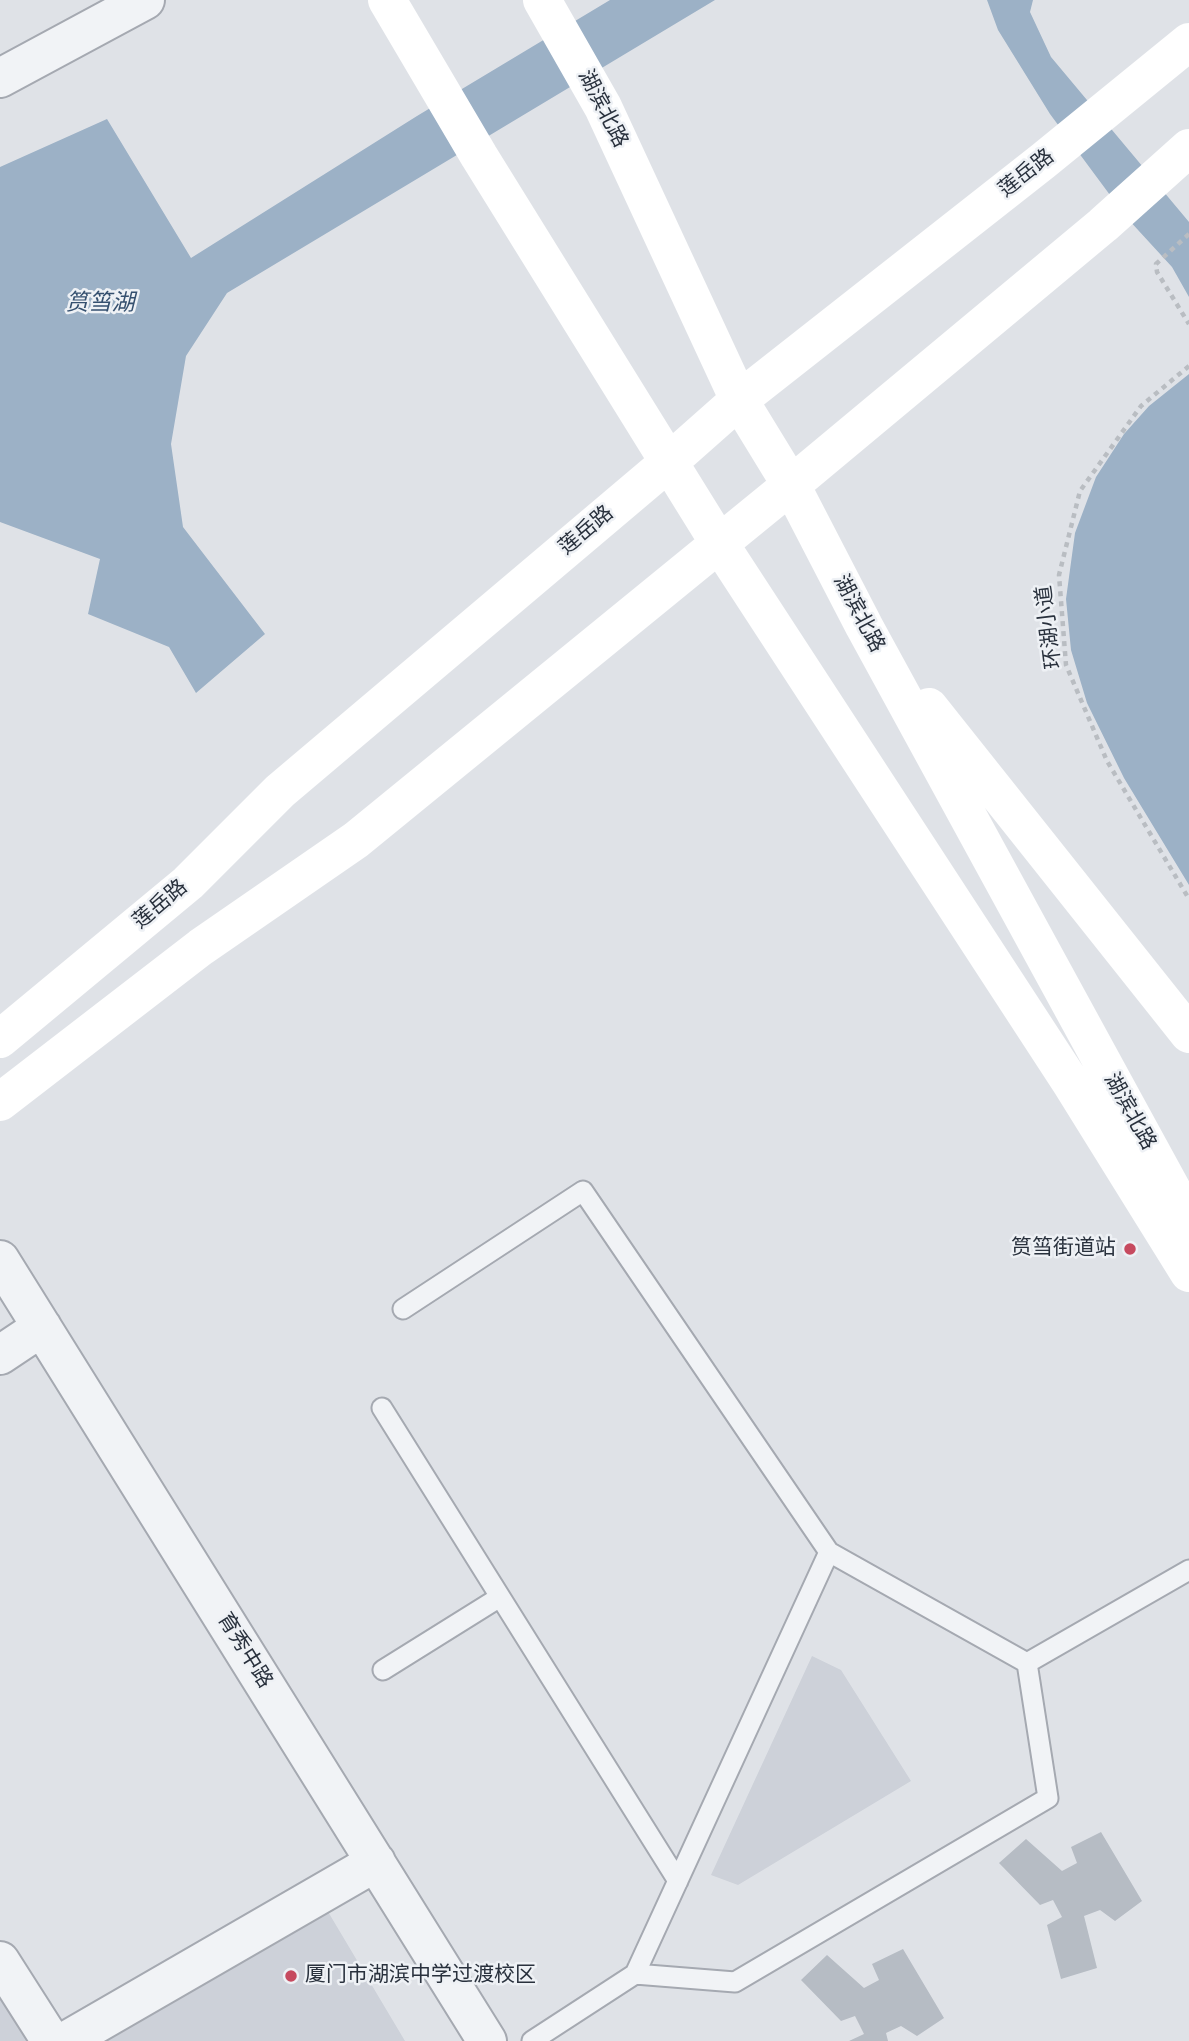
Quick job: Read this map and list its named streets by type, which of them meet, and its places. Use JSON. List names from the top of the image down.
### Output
{
  "streets": {
    "main road": ["湖滨北路", "莲岳路"],
    "street": ["育秀中路"],
    "path": ["环湖小道"]
  },
  "crossings": [
    ["湖滨北路", "莲岳路"]
  ],
  "water": ["筼筜湖"],
  "places": ["筼筜街道站", "厦门市湖滨中学过渡校区"]
}
